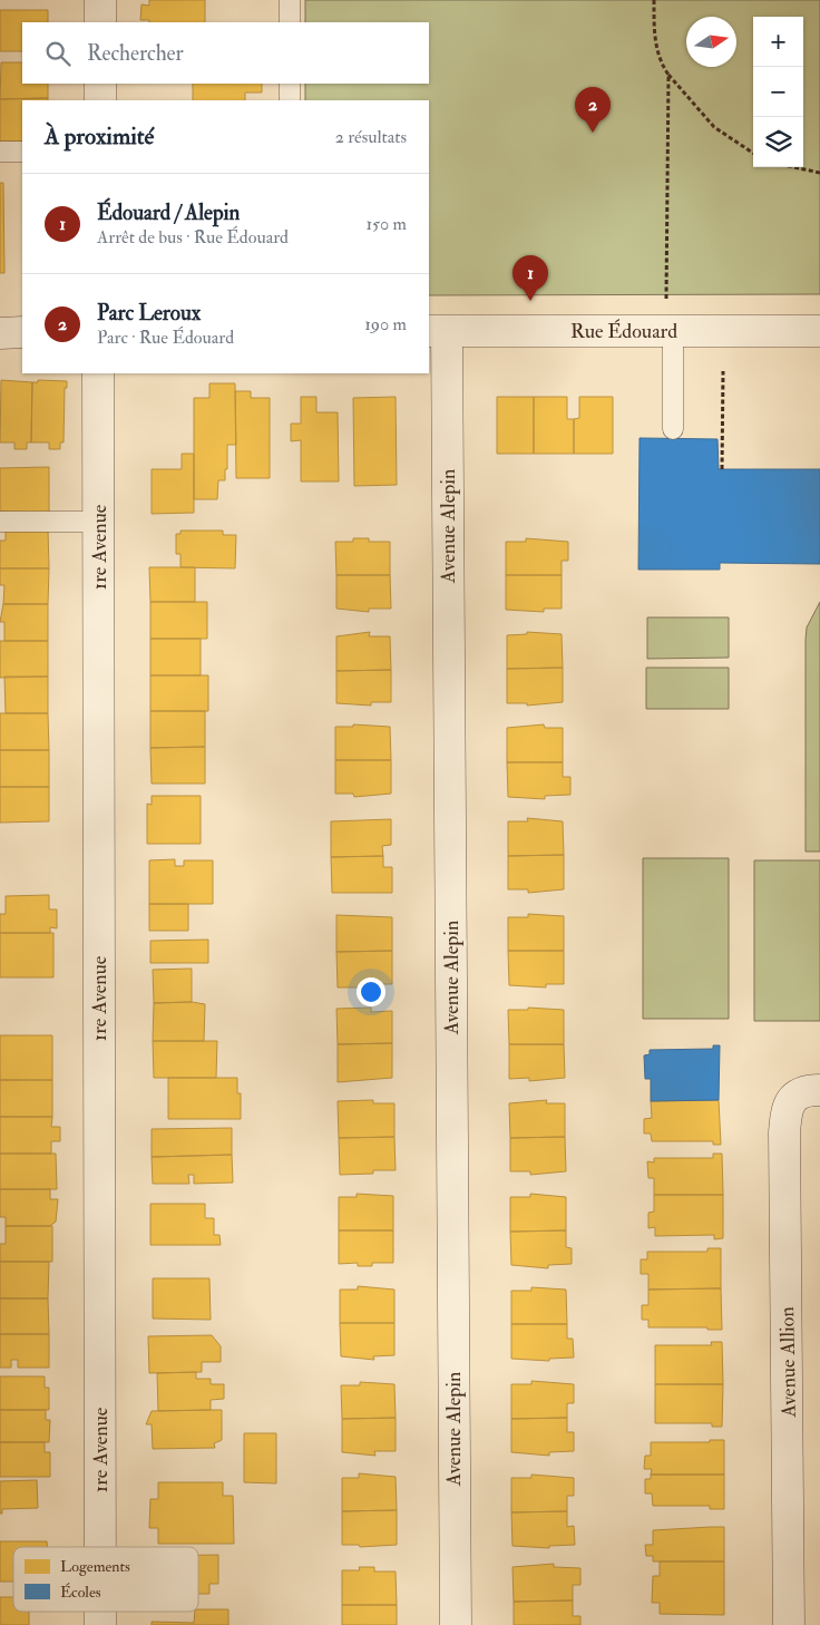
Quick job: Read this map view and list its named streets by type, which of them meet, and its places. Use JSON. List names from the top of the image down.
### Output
{
  "streets": {
    "street": [
      "Rue Édouard",
      "Avenue Alepin",
      "1re Avenue",
      "Avenue Allion"
    ]
  },
  "crossings": [
    ["Rue Édouard", "Avenue Alepin"]
  ],
  "legend": ["Logements", "Écoles"],
  "north": "right",
  "page": {
    "map_buttons": ["+", "−"],
    "search": "Rechercher",
    "pins": ["2", "1"],
    "heading": ["À proximité", "2 résultats"],
    "list": [
      {
        "mark": "1",
        "name": "Édouard / Alepin",
        "note": "Arrêt de bus · Rue Édouard",
        "value": "150 m"
      },
      {
        "mark": "2",
        "name": "Parc Leroux",
        "note": "Parc · Rue Édouard",
        "value": "190 m"
      }
    ]
  }
}
